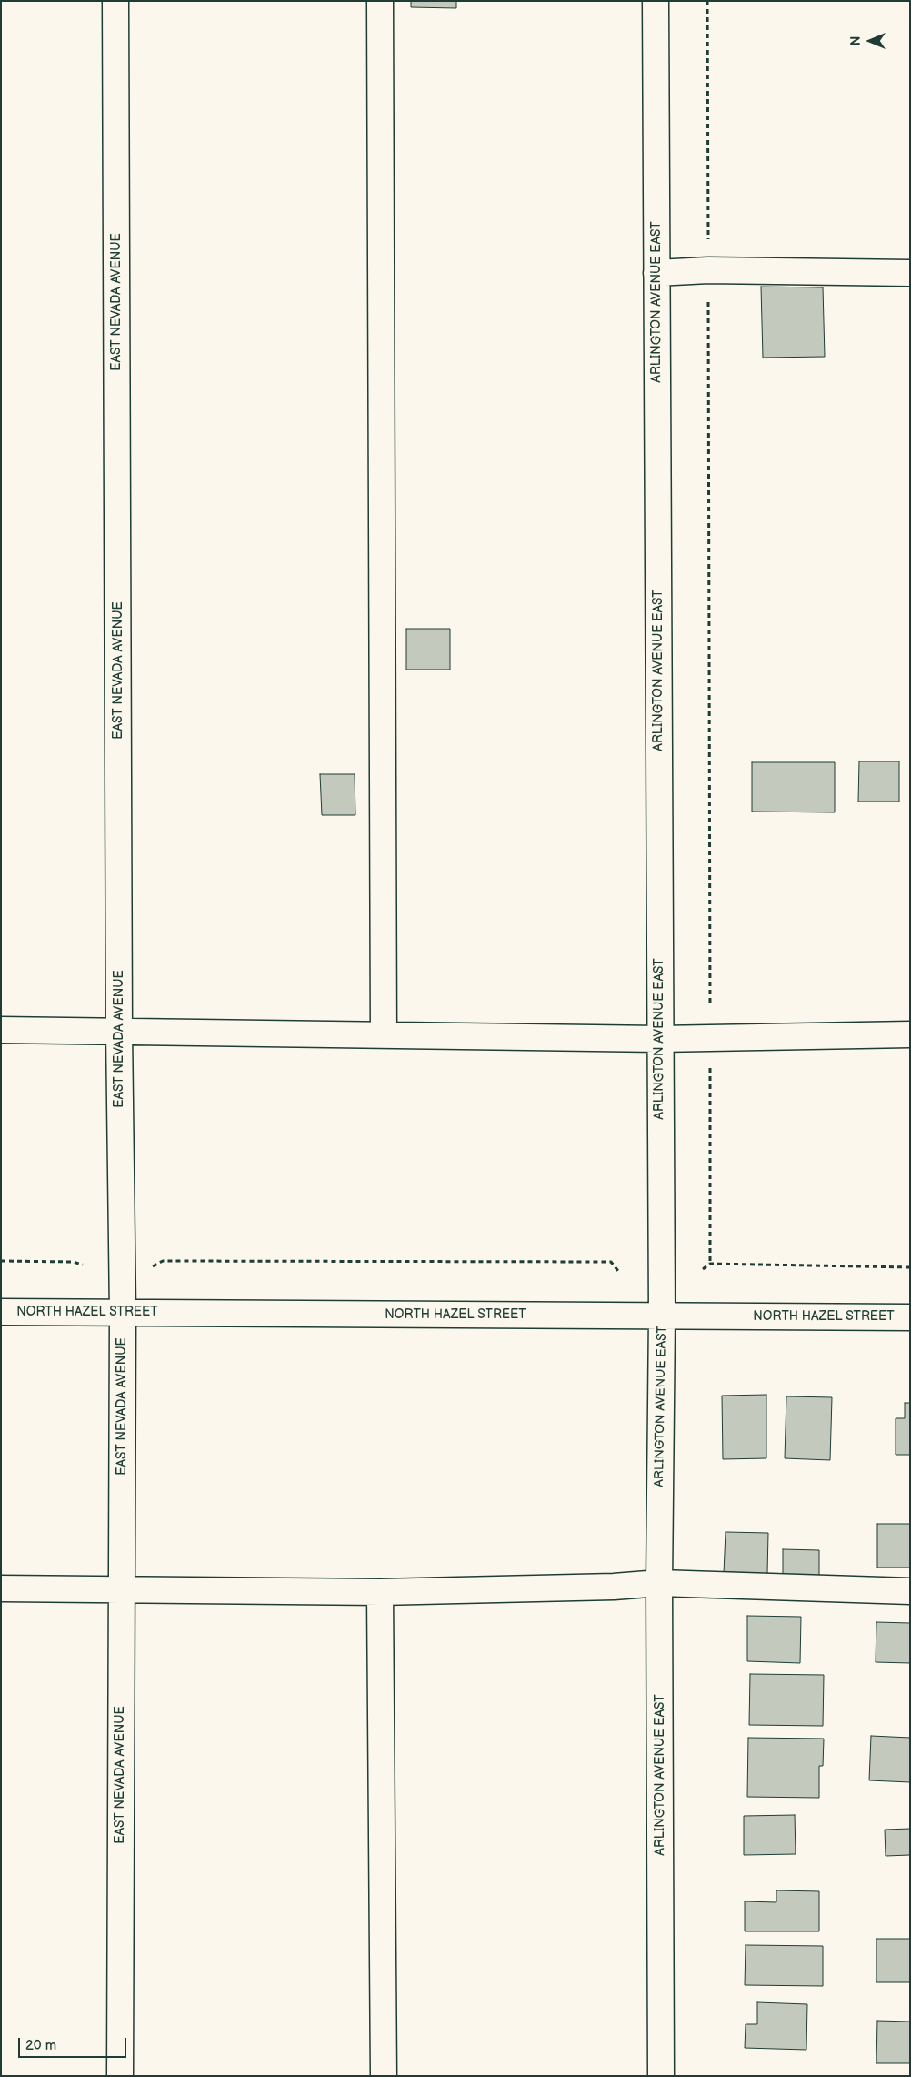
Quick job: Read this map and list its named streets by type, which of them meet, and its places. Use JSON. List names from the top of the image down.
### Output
{
  "streets": {
    "street": ["EAST NEVADA AVENUE", "ARLINGTON AVENUE EAST", "NORTH HAZEL STREET"]
  },
  "crossings": [
    ["EAST NEVADA AVENUE", "NORTH HAZEL STREET"],
    ["ARLINGTON AVENUE EAST", "NORTH HAZEL STREET"]
  ],
  "scale_bar": "20 m",
  "north": "left"
}
